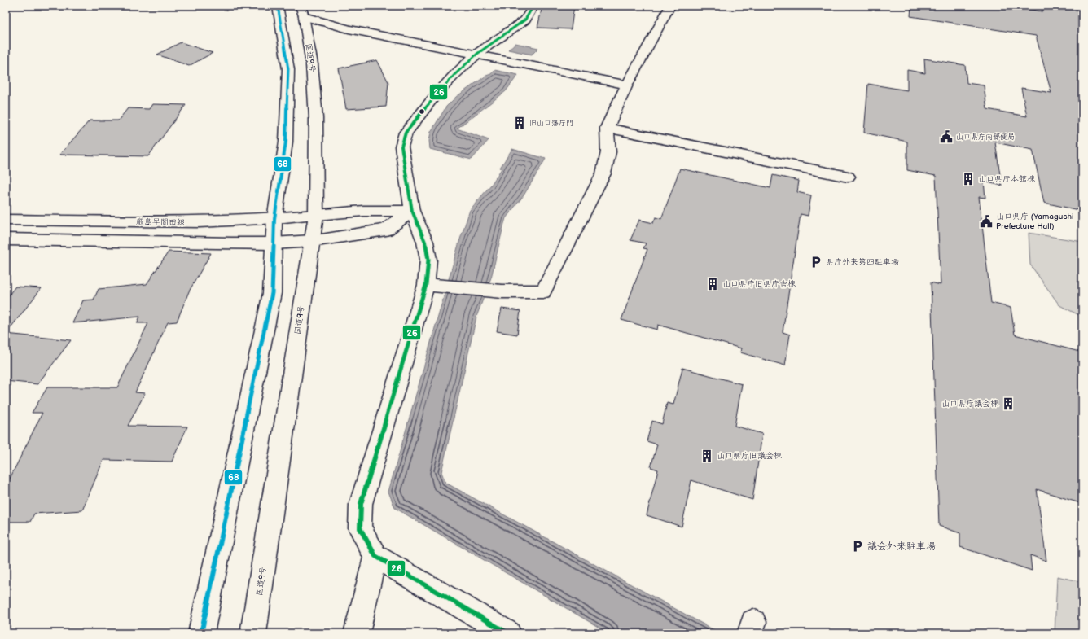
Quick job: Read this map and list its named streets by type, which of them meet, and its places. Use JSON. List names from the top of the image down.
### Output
{
  "streets": {
    "main road": ["国道9号", "厳島早間田線"]
  },
  "crossings": [
    ["国道9号", "厳島早間田線"]
  ],
  "places": {
    "building": [
      "旧山口藩庁門",
      "山口県庁本館棟",
      "山口県庁旧県庁舎棟",
      "山口県庁議会棟",
      "山口県庁旧議会棟"
    ],
    "public building": ["山口県庁内郵便局", "山口県庁 (Yamaguchi Prefecture Hall)"],
    "parking": ["県庁外来第四駐車場", "議会外来駐車場"]
  },
  "lines": ["transit line 26", "transit line 68"]
}
